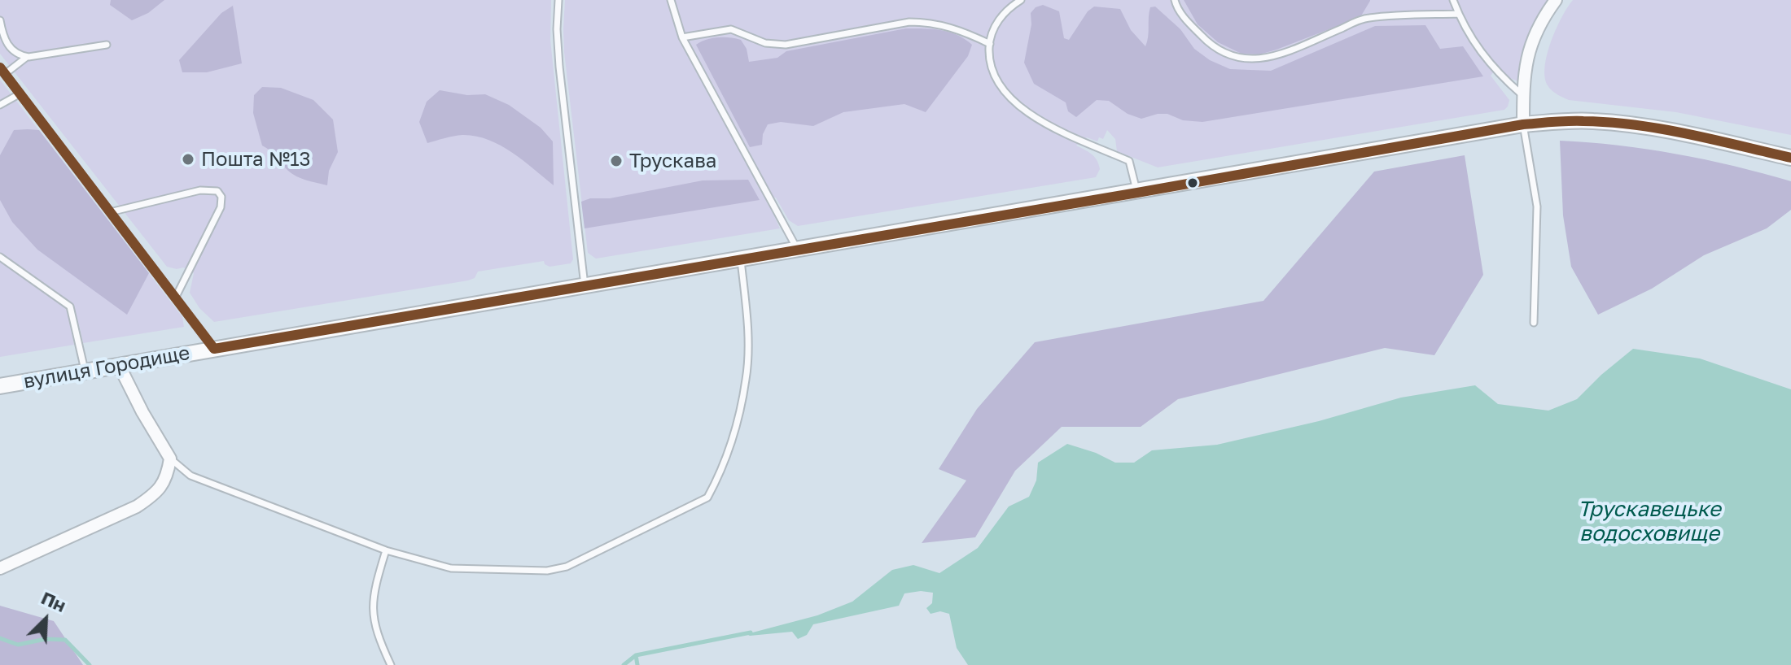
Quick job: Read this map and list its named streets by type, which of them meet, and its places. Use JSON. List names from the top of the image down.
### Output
{
  "streets": {
    "street": ["вулиця Городище"]
  },
  "water": ["Трускавецьке водосховище"],
  "places": ["Пошта №13", "Трускава"],
  "north": "top right"
}
